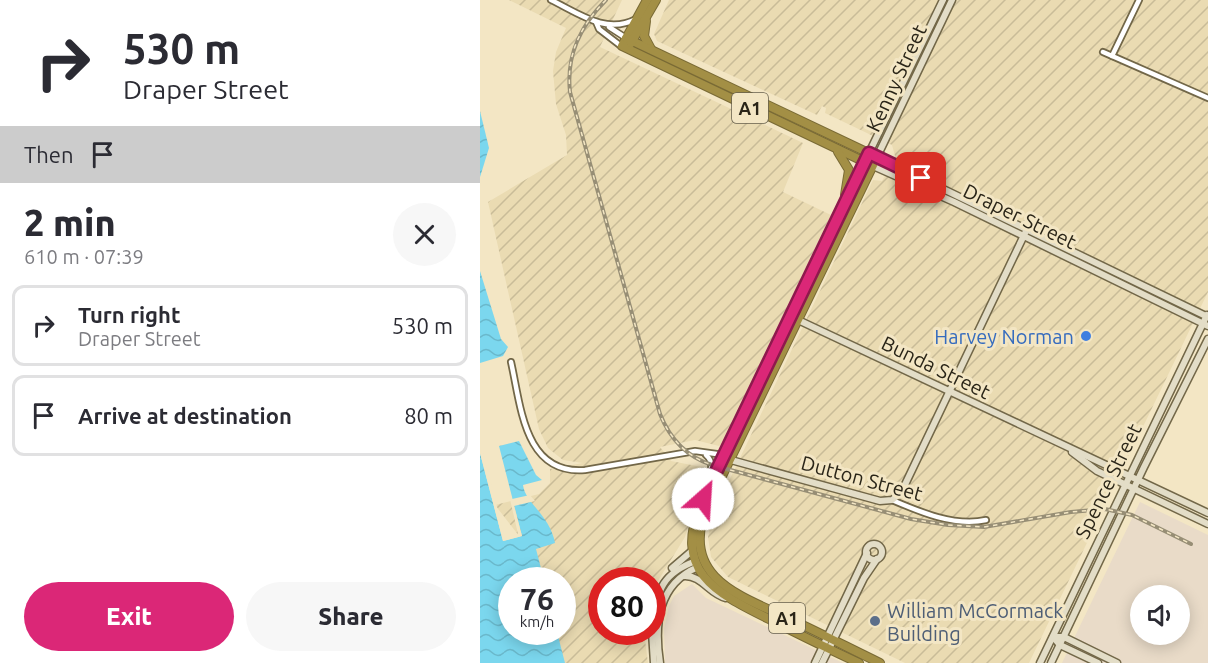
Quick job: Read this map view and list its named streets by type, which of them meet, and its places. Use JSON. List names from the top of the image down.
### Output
{
  "streets": {
    "highway": ["Kenny Street", "A1", "Draper Street"],
    "street": ["Bunda Street", "Dutton Street", "Spence Street"]
  },
  "crossings": [
    ["Kenny Street", "A1"],
    ["Kenny Street", "Draper Street"],
    ["Kenny Street", "Bunda Street"],
    ["Kenny Street", "Dutton Street"],
    ["Draper Street", "Spence Street"],
    ["Bunda Street", "Spence Street"]
  ],
  "places": ["Harvey Norman", "William McCormack Building"],
  "page": {
    "turn": ["530 m", "Draper Street"],
    "then": "Then",
    "heading": ["2 min", "610 m · 07:39"],
    "list": [
      {
        "name": "Turn right",
        "note": "Draper Street",
        "value": "530 m"
      },
      {
        "name": "Arrive at destination",
        "value": "80 m"
      }
    ],
    "speed": "76 km/h",
    "limit": "80",
    "buttons": ["Exit", "Share"]
  }
}
